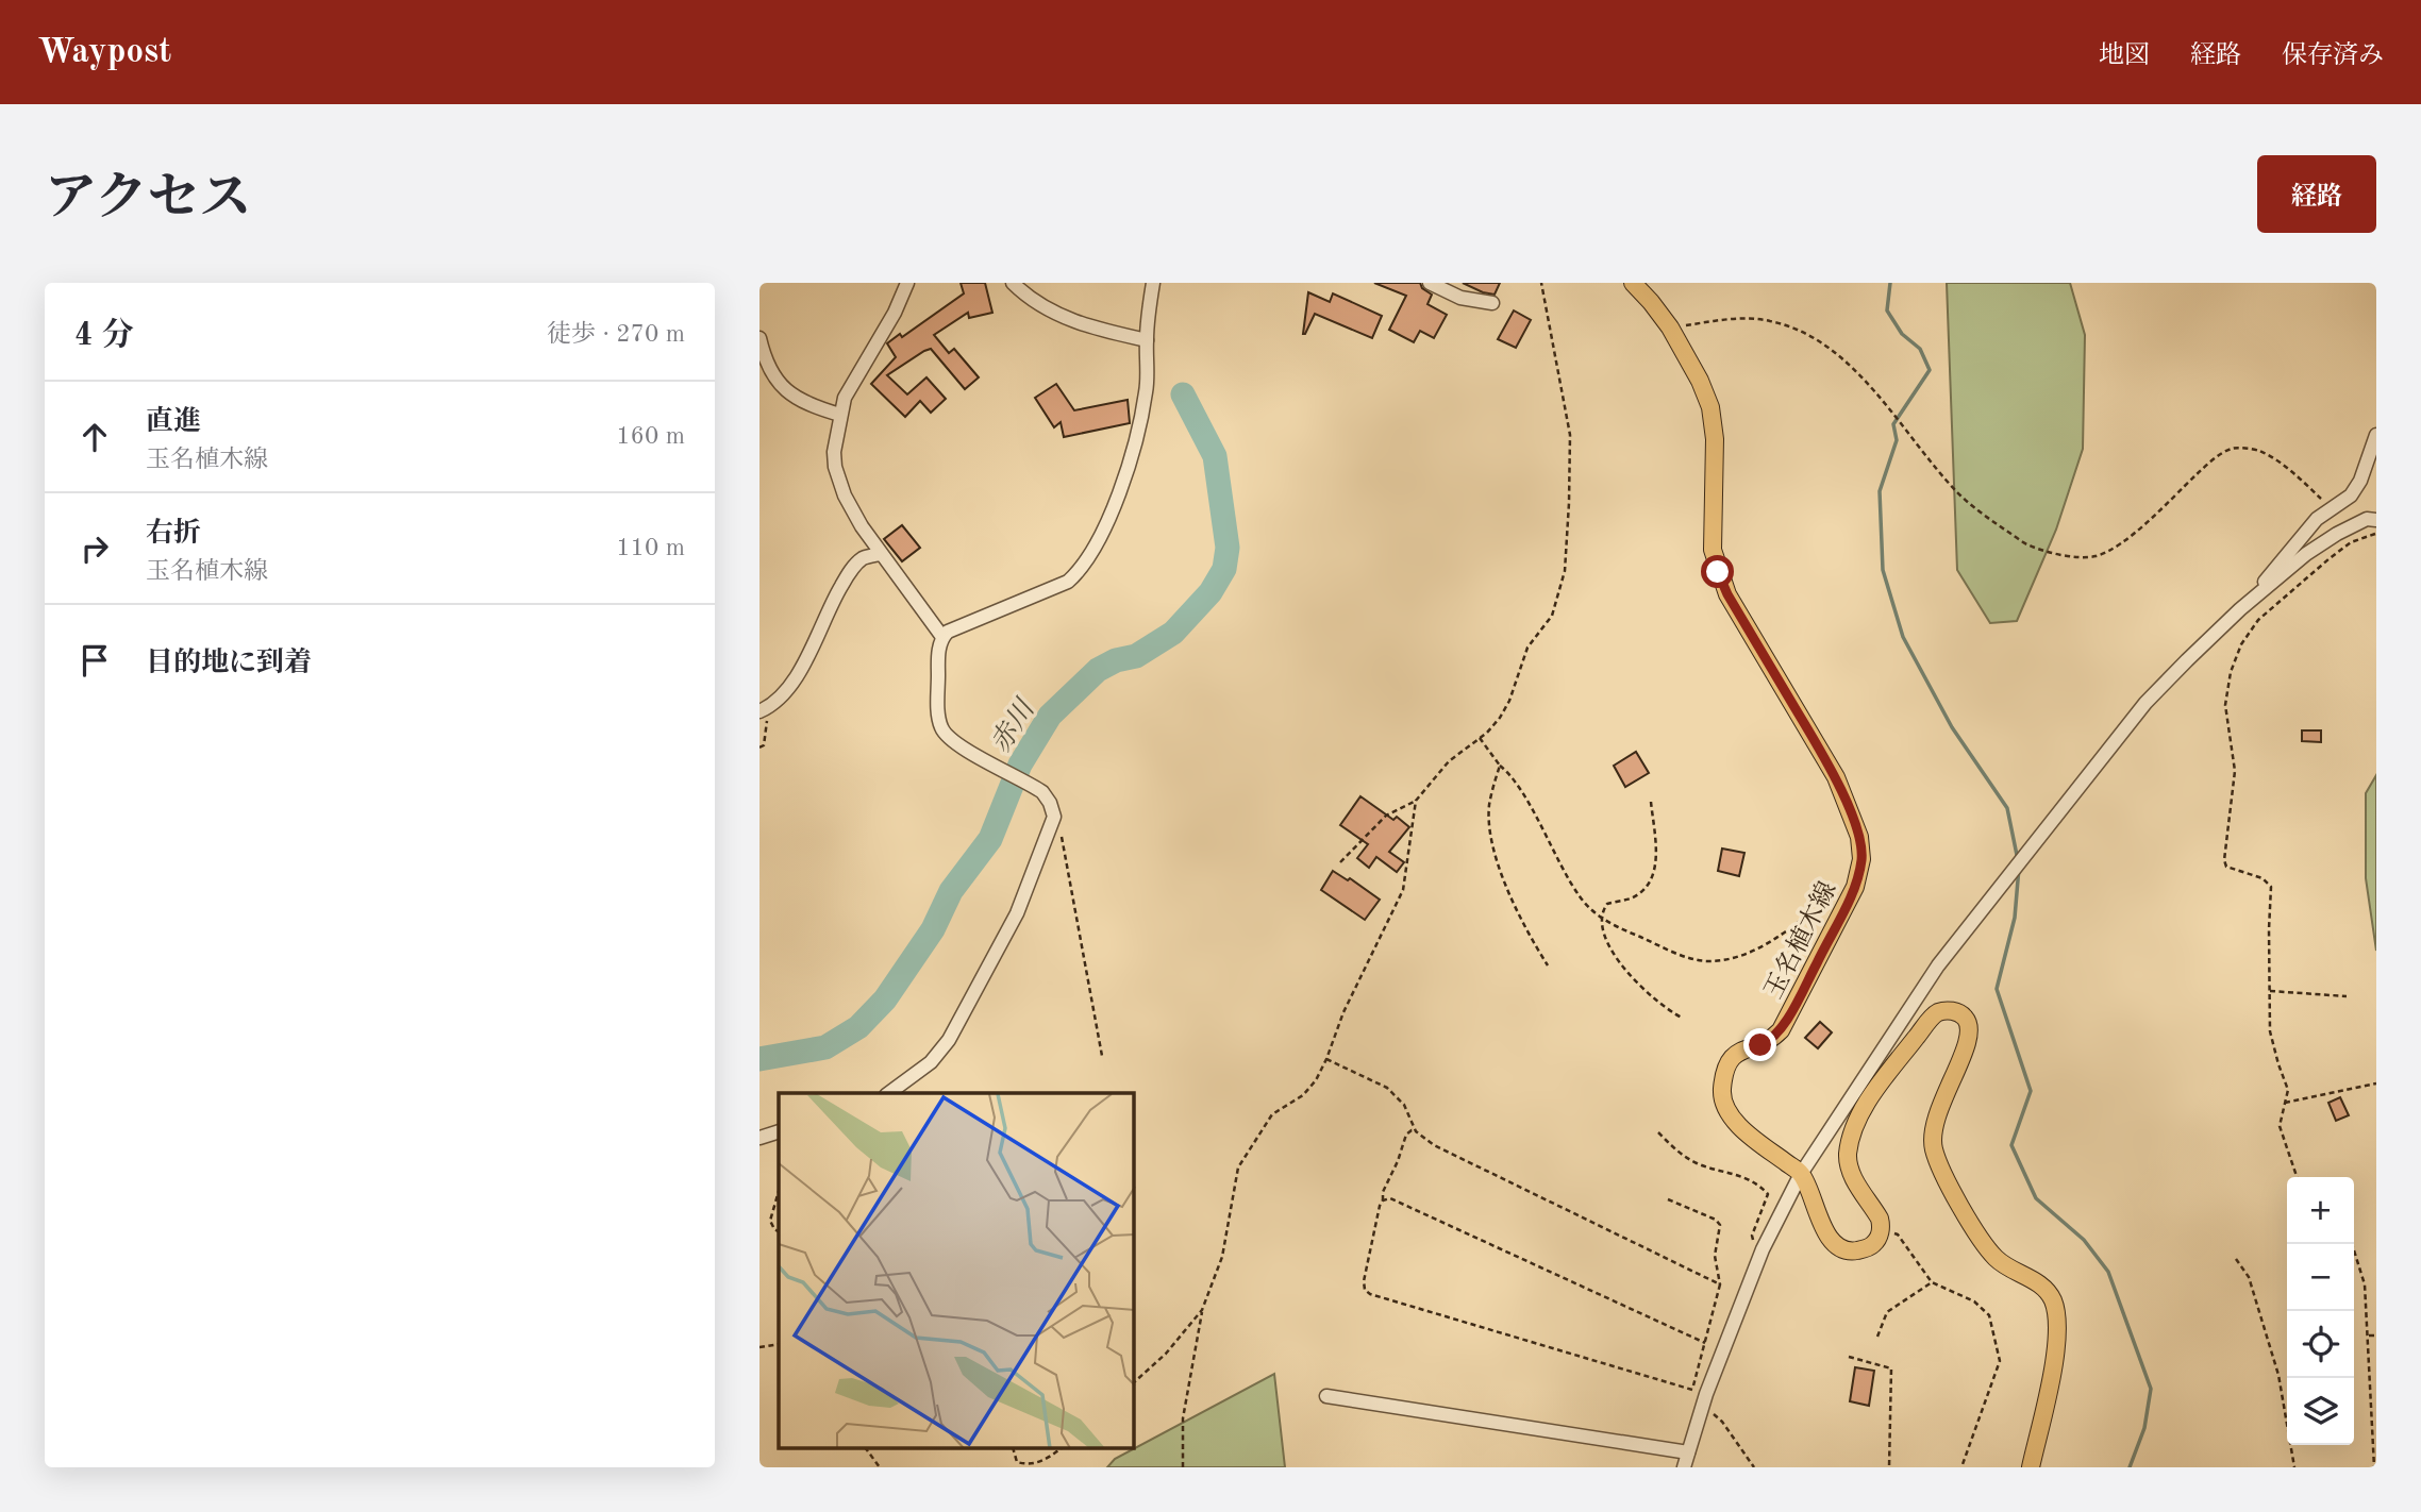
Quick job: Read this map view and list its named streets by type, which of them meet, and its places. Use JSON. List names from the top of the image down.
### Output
{
  "streets": {
    "main road": ["玉名植木線"]
  },
  "water": ["赤川"],
  "page": {
    "header": "Waypost",
    "nav": ["地図", "経路", "保存済み"],
    "title": "アクセス",
    "buttons": "経路",
    "heading": ["4 分", "徒歩 · 270 m"],
    "list": [
      ["直進", "玉名植木線", "160 m"],
      ["右折", "玉名植木線", "110 m"],
      "目的地に到着"
    ],
    "map_buttons": ["+", "−"]
  }
}
